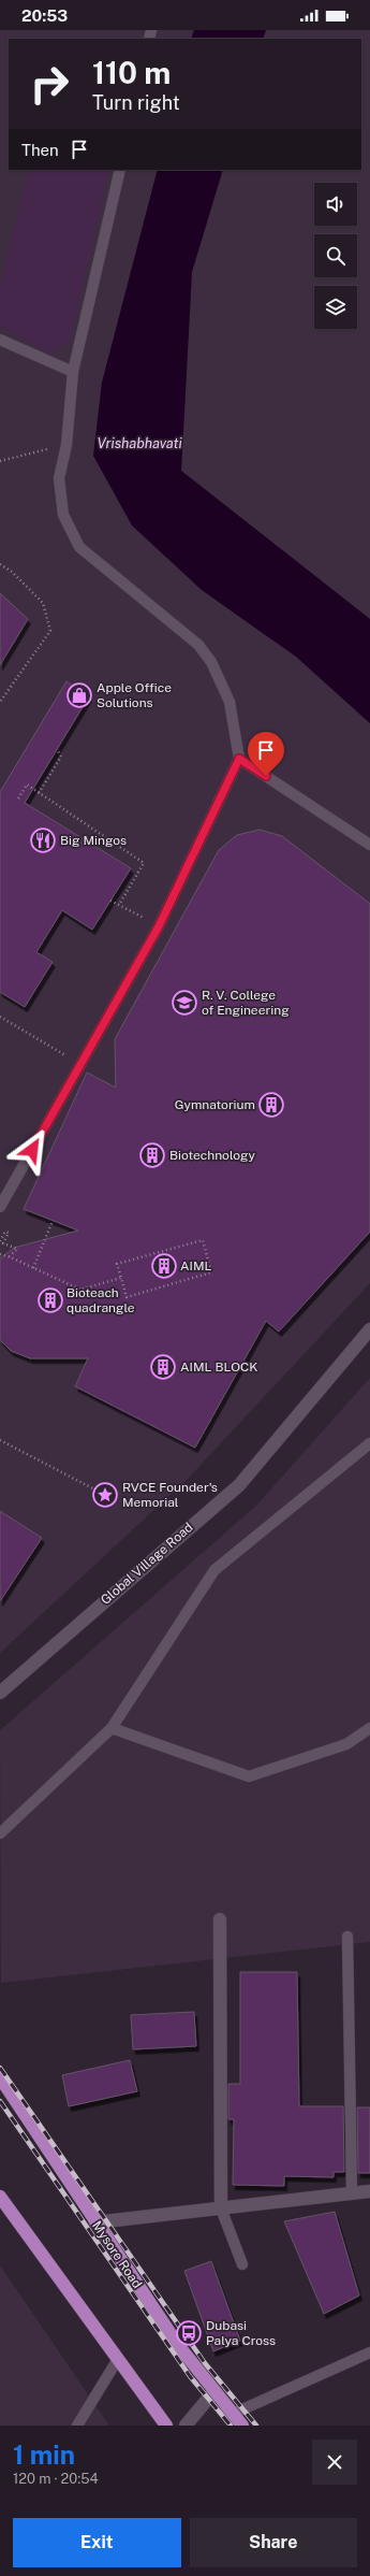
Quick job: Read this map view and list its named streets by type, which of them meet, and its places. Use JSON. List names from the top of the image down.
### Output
{
  "streets": {
    "highway": ["Mysore Road"],
    "street": ["Global Village Road"]
  },
  "water": ["Vrishabhavati"],
  "places": {
    "shop": ["Apple Office Solutions"],
    "restaurant": ["Big Mingos"],
    "school or university": ["R. V. College of Engineering"],
    "building": [
      "Gymnatorium",
      "Biotechnology",
      "AIML",
      "Bioteach quadrangle",
      "AIML BLOCK"
    ],
    "place": ["RVCE Founder's Memorial"],
    "bus stop": ["Dubasi Palya Cross"]
  },
  "page": {
    "status": "20:53",
    "turn": ["110 m", "Turn right"],
    "then": "Then",
    "heading": ["1 min", "120 m · 20:54"],
    "buttons": ["Exit", "Share"]
  }
}
